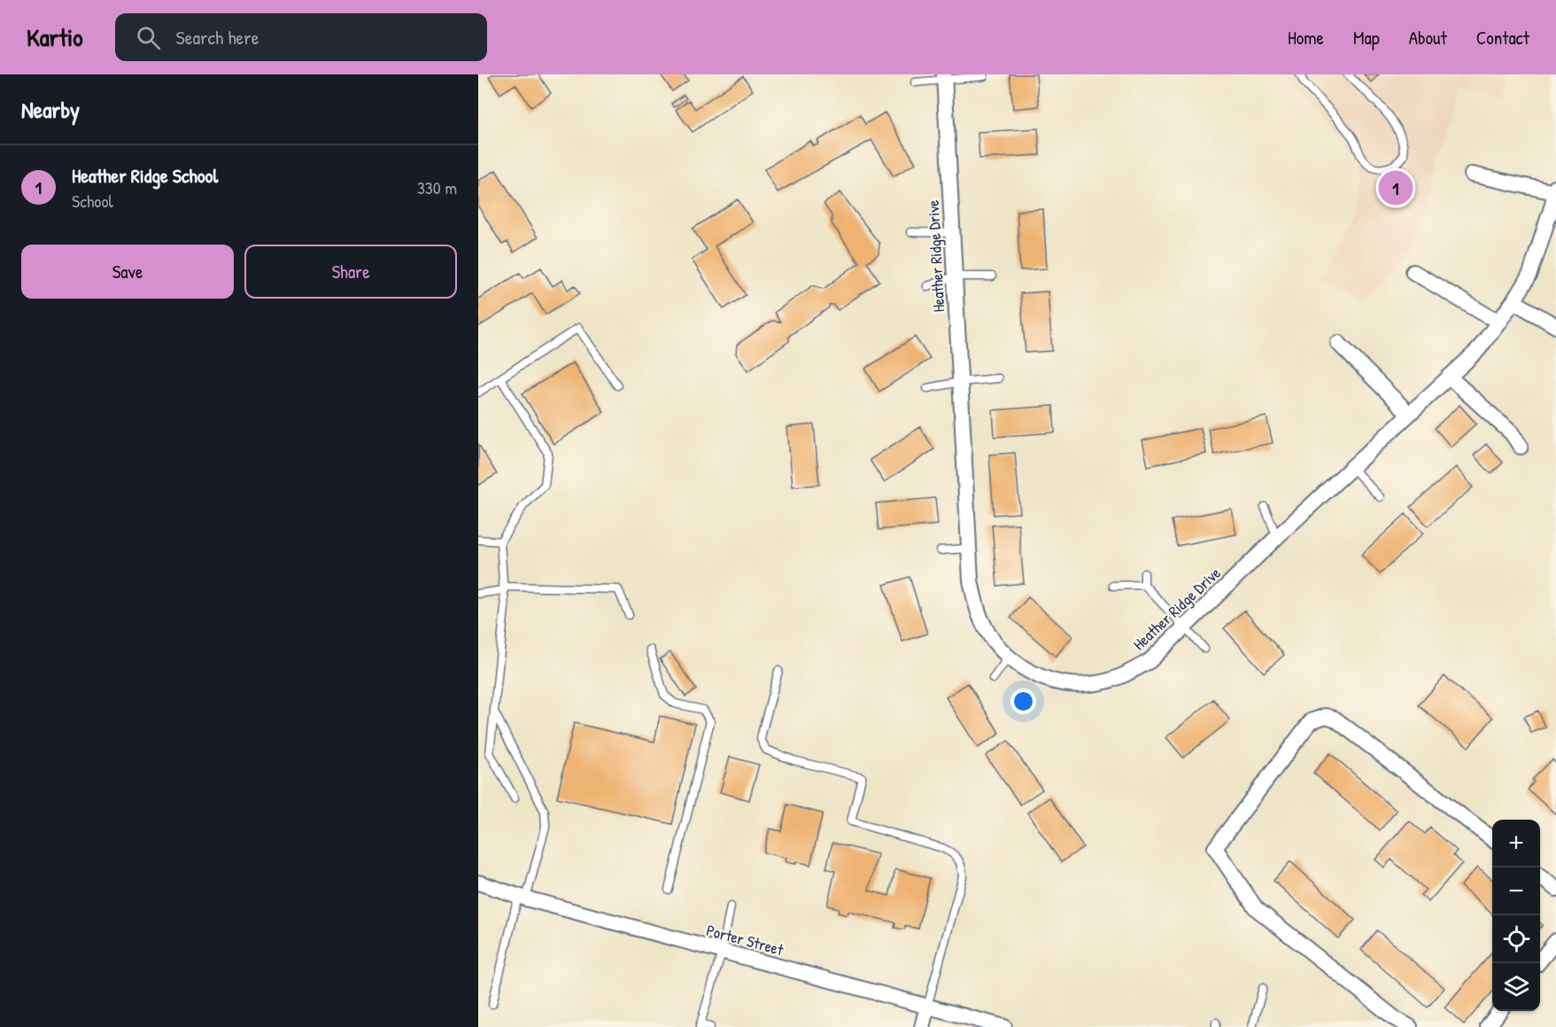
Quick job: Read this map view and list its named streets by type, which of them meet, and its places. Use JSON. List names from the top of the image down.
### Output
{
  "streets": {
    "street": ["Heather Ridge Drive", "Porter Street"]
  },
  "page": {
    "header": "Kartio",
    "search": "Search here",
    "nav": [
      "Home",
      "Map",
      "About",
      "Contact"
    ],
    "heading": "Nearby",
    "list": [
      {
        "mark": "1",
        "name": "Heather Ridge School",
        "note": "School",
        "value": "330 m"
      }
    ],
    "pins": "1",
    "buttons": ["Save", "Share"],
    "map_buttons": ["+", "−"]
  }
}
